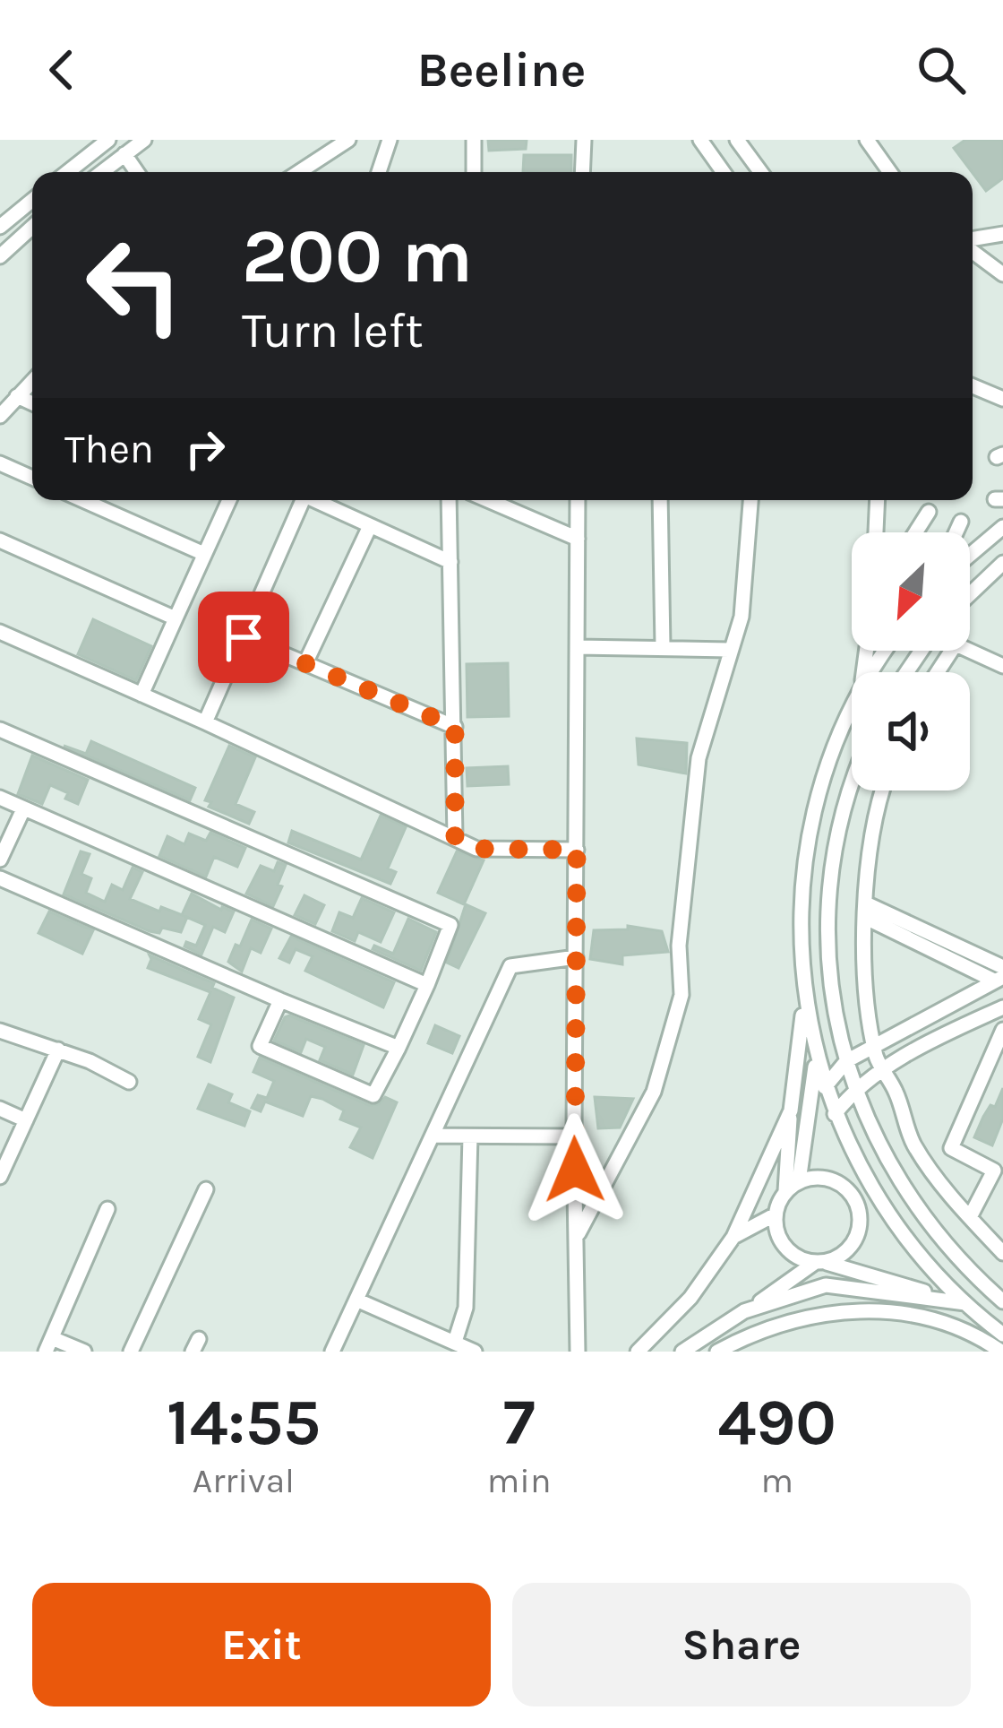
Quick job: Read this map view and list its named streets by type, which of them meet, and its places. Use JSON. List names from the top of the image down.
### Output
{
  "north": "bottom left",
  "page": {
    "header": "Beeline",
    "turn": ["200 m", "Turn left"],
    "then": "Then",
    "eta": [
      "14:55",
      "Arrival",
      "7",
      "min",
      "490",
      "m"
    ],
    "buttons": ["Exit", "Share"]
  }
}
